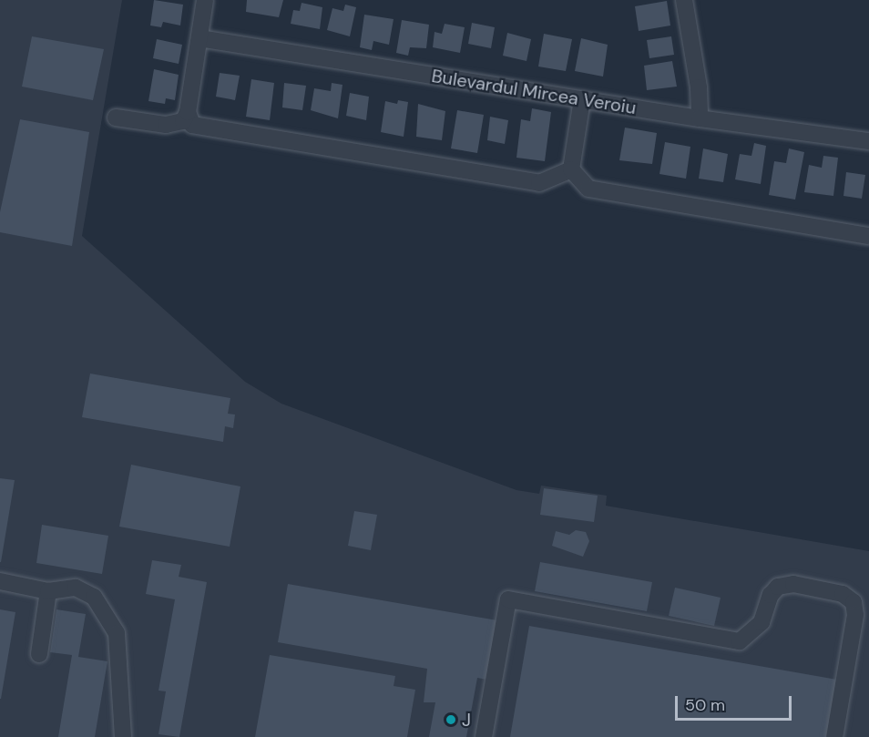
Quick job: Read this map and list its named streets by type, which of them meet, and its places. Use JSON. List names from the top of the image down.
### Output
{
  "streets": {
    "street": ["Bulevardul Mircea Veroiu"]
  },
  "places": ["J"],
  "scale_bar": "50 m"
}
